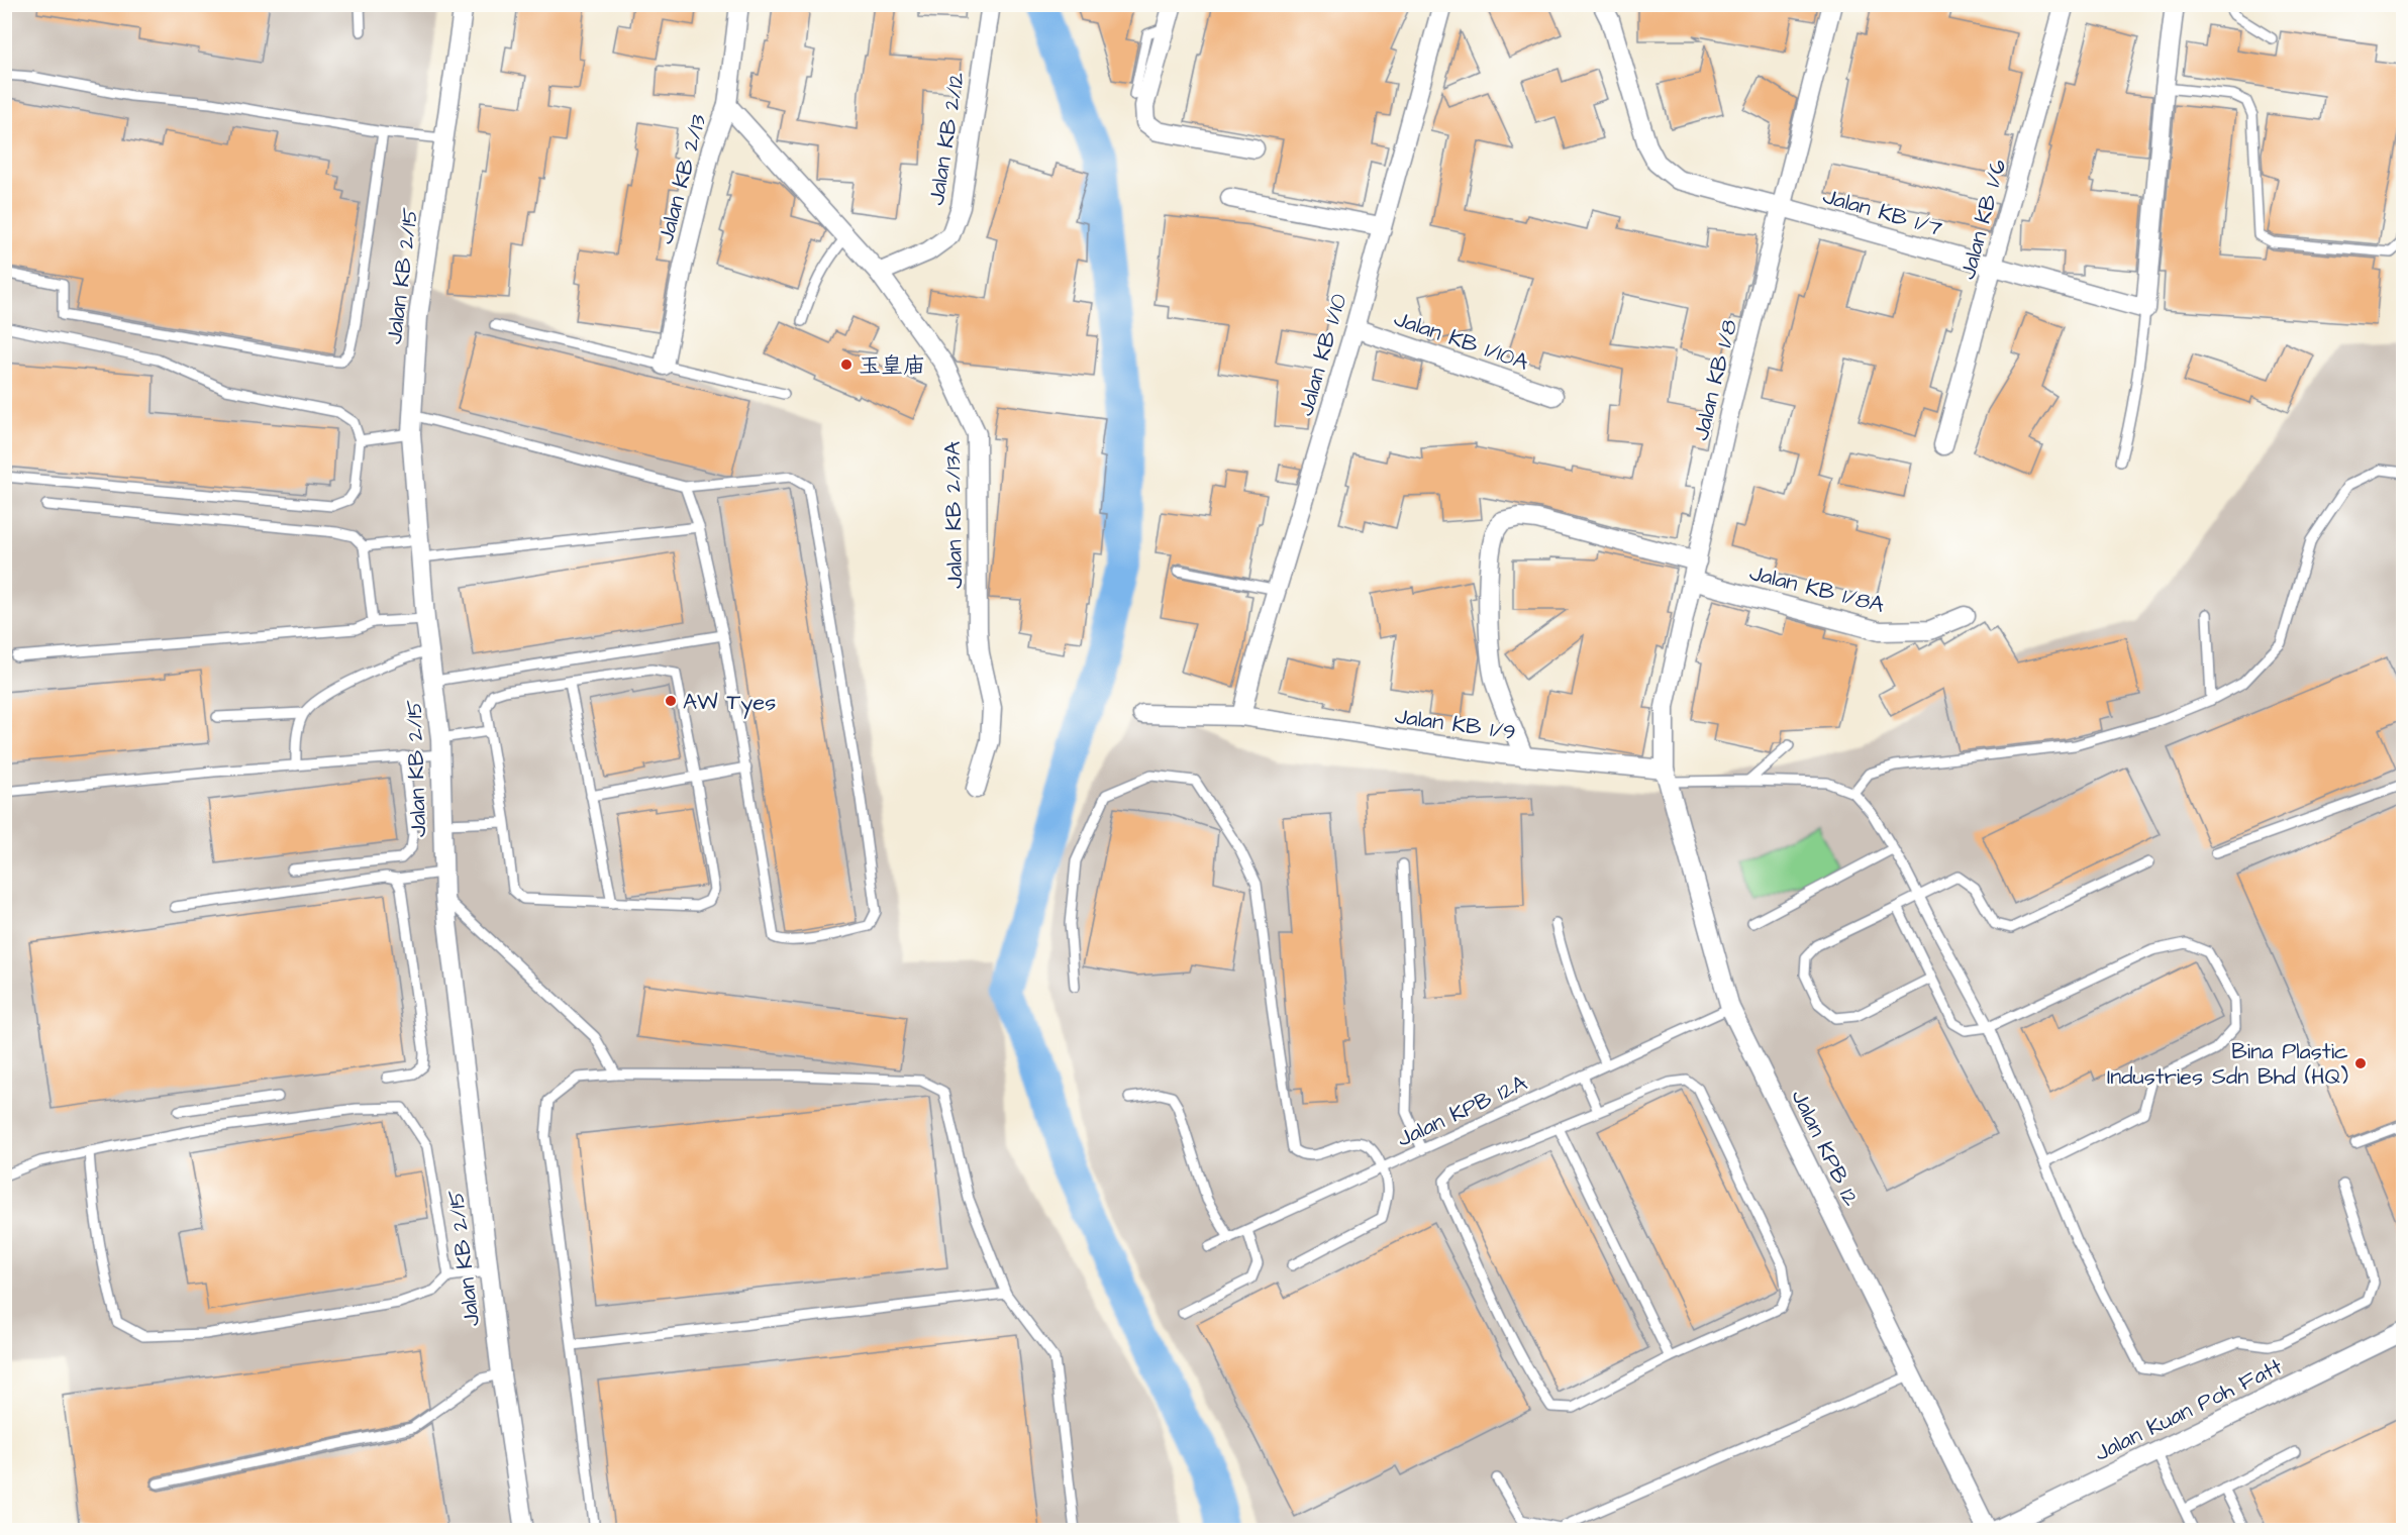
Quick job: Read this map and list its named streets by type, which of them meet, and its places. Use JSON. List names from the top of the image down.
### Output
{
  "streets": {
    "street": [
      "Jalan KB 2/12",
      "Jalan KB 2/13",
      "Jalan KB 1/7",
      "Jalan KB 1/6",
      "Jalan KB 2/15",
      "Jalan KB 1/10A",
      "Jalan KB 1/10",
      "Jalan KB 1/8",
      "Jalan KB 2/13A",
      "Jalan KB 1/8A",
      "Jalan KB 1/9",
      "Jalan KPB 12",
      "Jalan Kuan Poh Fatt"
    ],
    "lane": ["Jalan KPB 12A"]
  },
  "crossings": [
    ["Jalan KB 2/12", "Jalan KB 2/13A"],
    ["Jalan KB 2/13", "Jalan KB 2/13A"],
    ["Jalan KB 1/7", "Jalan KB 1/6"],
    ["Jalan KB 1/7", "Jalan KB 1/8"],
    ["Jalan KB 1/10A", "Jalan KB 1/10"],
    ["Jalan KB 1/10", "Jalan KB 1/9"],
    ["Jalan KB 1/8", "Jalan KB 1/8A"],
    ["Jalan KB 1/8", "Jalan KB 1/9"],
    ["Jalan KB 1/8", "Jalan KPB 12"],
    ["Jalan KB 1/9", "Jalan KPB 12"],
    ["Jalan KPB 12A", "Jalan KPB 12"]
  ],
  "places": ["玉皇庙", "AW Tyes", "Bina Plastic Industries Sdn Bhd (HQ)"]
}
